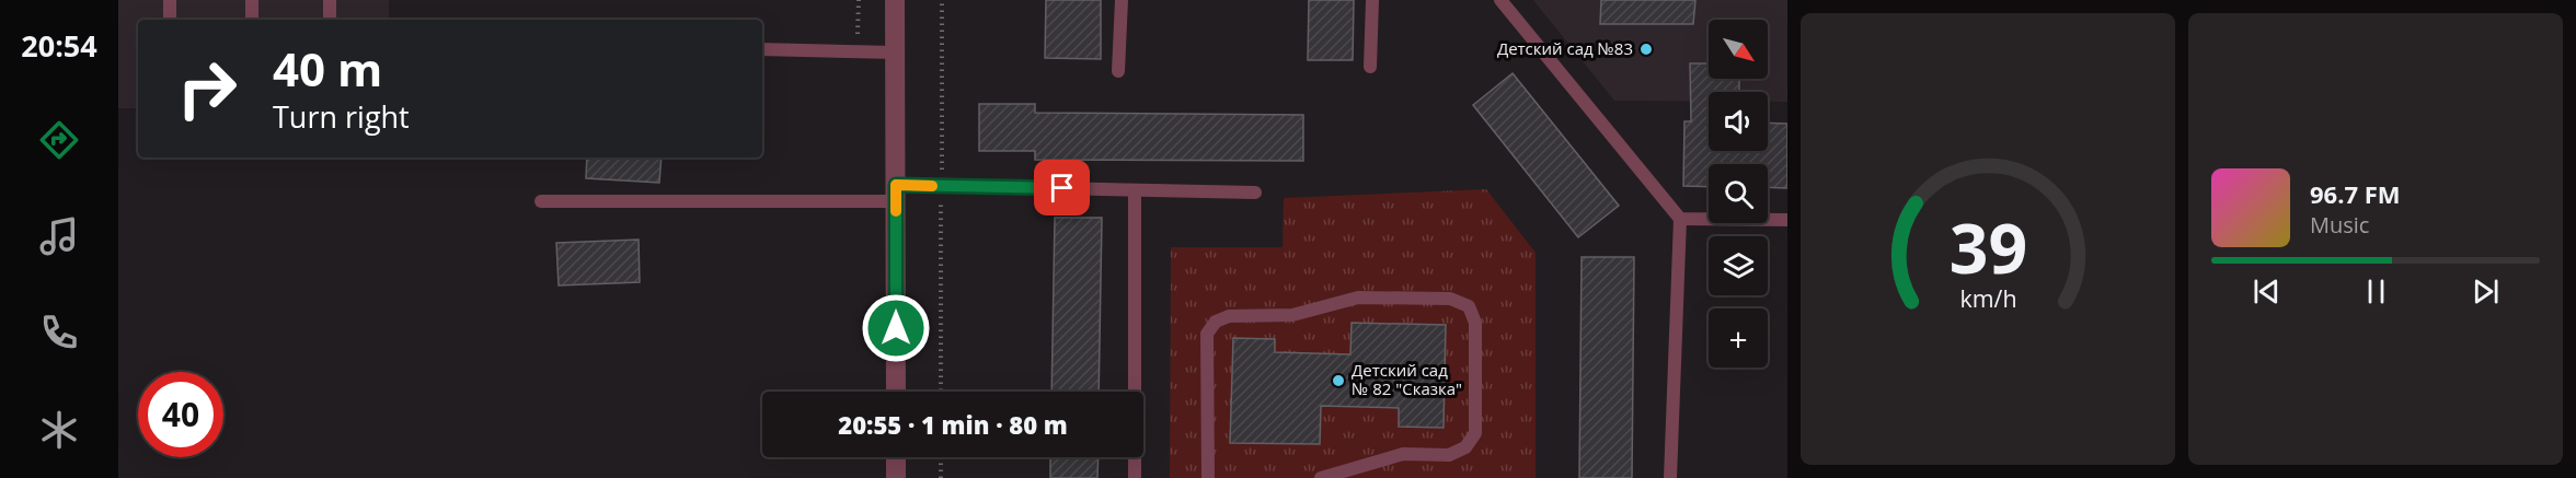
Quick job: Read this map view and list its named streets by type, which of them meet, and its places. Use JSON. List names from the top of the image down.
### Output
{
  "places": ["Детский сад №83", "Детский сад № 82 \"Сказка\""],
  "north": "bottom right",
  "page": {
    "tabs": "20:54",
    "map_buttons": "+",
    "turn": ["40 m", "Turn right"],
    "song": ["96.7 FM", "Music"],
    "limit": "40",
    "trip": "20:55 · 1 min · 80 m",
    "gauge": ["39", "km/h"]
  }
}
